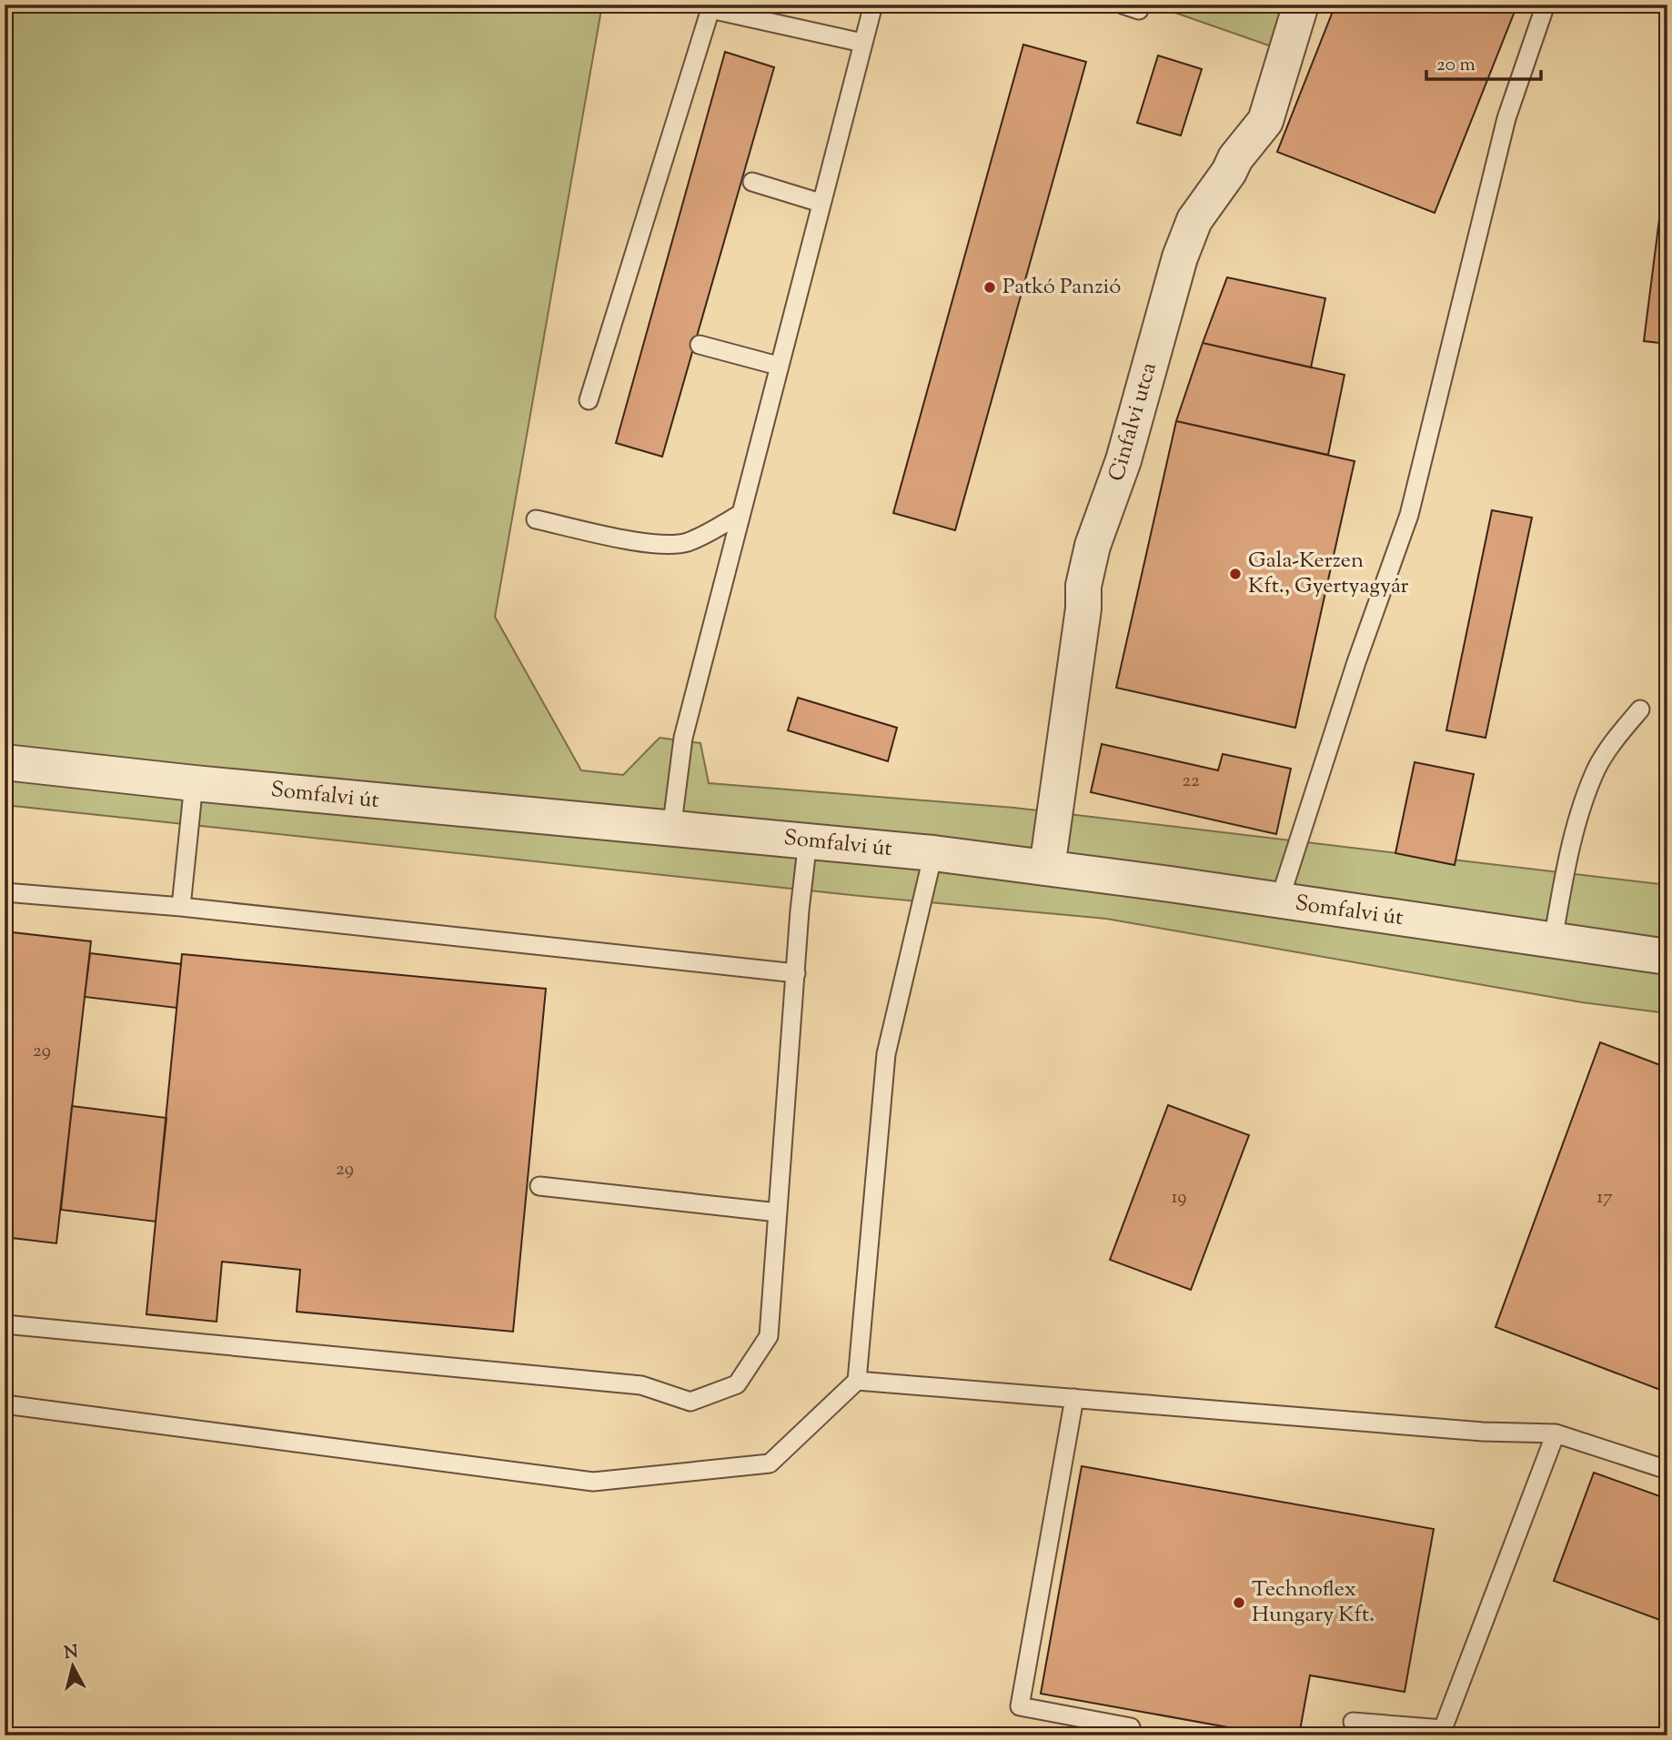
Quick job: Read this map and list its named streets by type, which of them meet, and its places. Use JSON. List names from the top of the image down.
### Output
{
  "streets": {
    "street": ["Cinfalvi utca", "Somfalvi út"]
  },
  "crossings": [
    ["Cinfalvi utca", "Somfalvi út"]
  ],
  "places": ["Patkó Panzió", "Gala-Kerzen Kft., Gyertyagyár", "Technoflex Hungary Kft."],
  "house_numbers": [
    "22",
    "29",
    "29",
    "19",
    "17"
  ],
  "scale_bar": "20 m",
  "north": "top"
}
